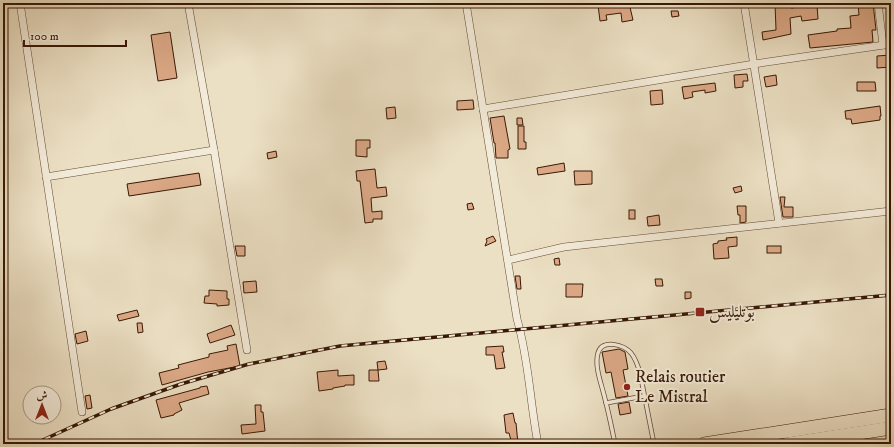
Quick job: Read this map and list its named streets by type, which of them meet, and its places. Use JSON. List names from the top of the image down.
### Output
{
  "places": {
    "transit": ["بوتليليس"],
    "other": ["Relais routier Le Mistral"]
  },
  "scale_bar": "100 m",
  "north": "top"
}
